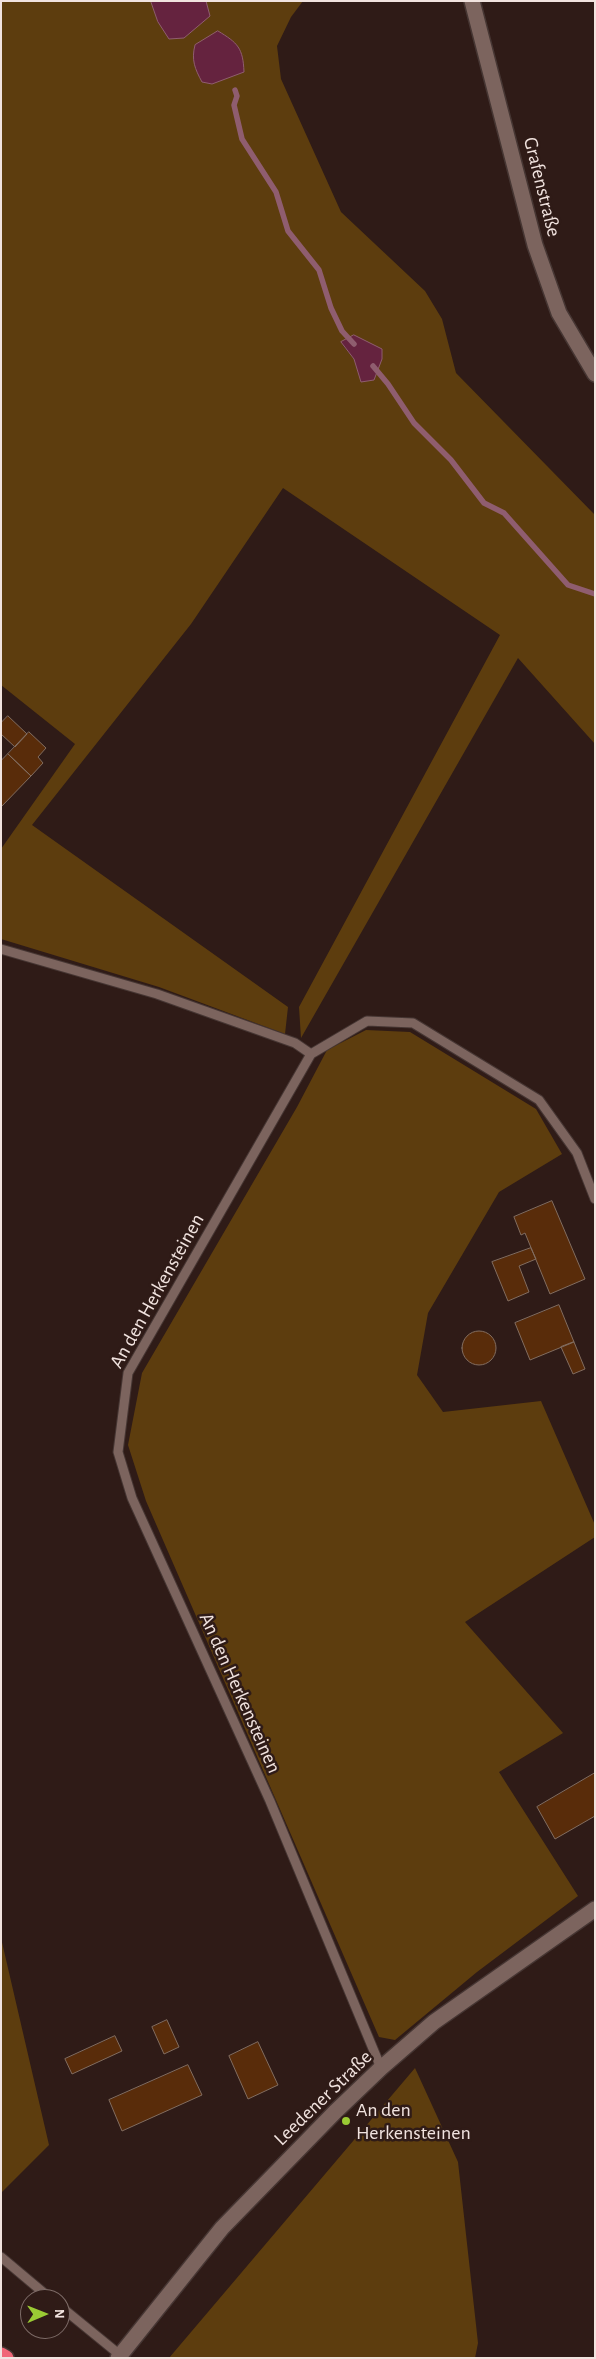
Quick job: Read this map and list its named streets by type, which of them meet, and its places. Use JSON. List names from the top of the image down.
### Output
{
  "streets": {
    "street": ["Grafenstraße", "Leedener Straße"],
    "lane": ["An den Herkensteinen"]
  },
  "crossings": [
    ["An den Herkensteinen", "Leedener Straße"]
  ],
  "places": ["An den Herkensteinen"],
  "north": "right"
}
